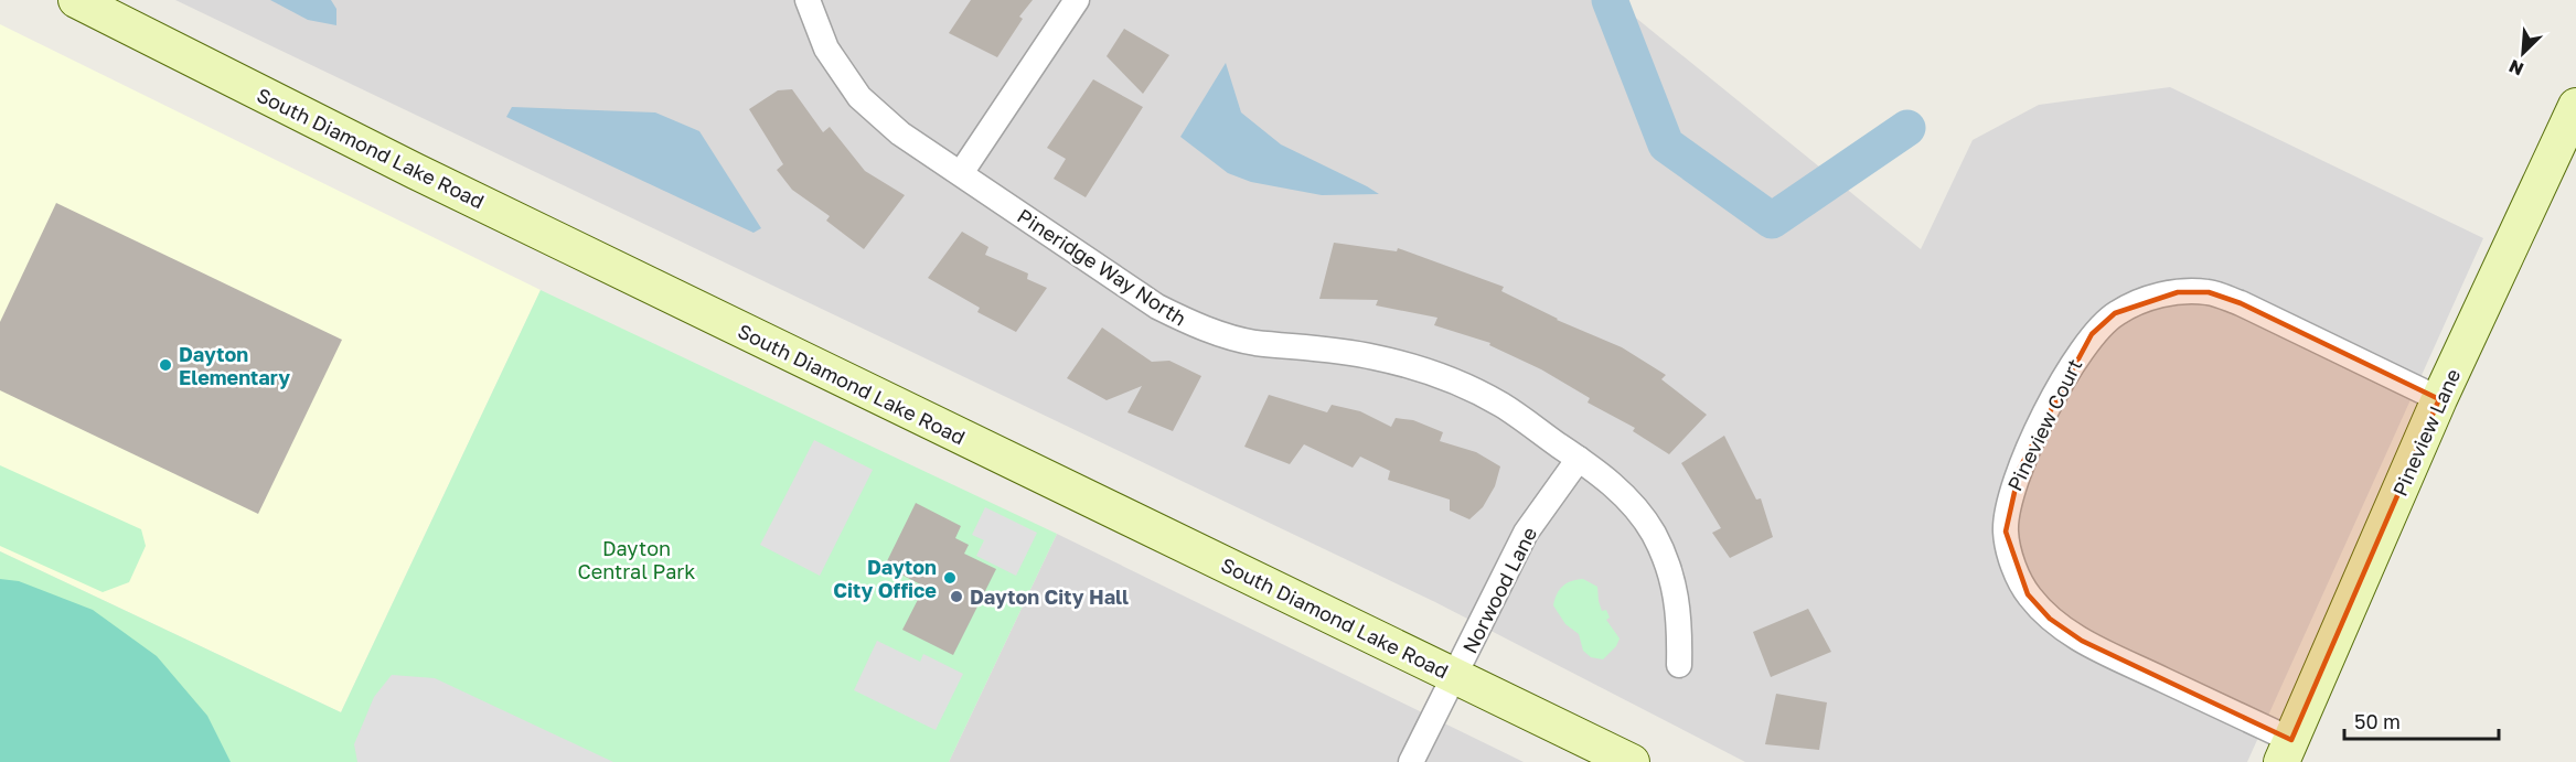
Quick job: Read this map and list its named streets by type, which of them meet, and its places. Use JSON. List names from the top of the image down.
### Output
{
  "streets": {
    "street": [
      "South Diamond Lake Road",
      "Pineridge Way North",
      "Pineview Court",
      "Pineview Lane",
      "Norwood Lane"
    ]
  },
  "crossings": [
    ["South Diamond Lake Road", "Norwood Lane"],
    ["Pineridge Way North", "Norwood Lane"],
    ["Pineview Court", "Pineview Lane"]
  ],
  "parks": ["Dayton Central Park"],
  "places": ["Dayton Elementary", "Dayton City Office", "Dayton City Hall"],
  "scale_bar": "50 m",
  "north": "bottom left"
}
